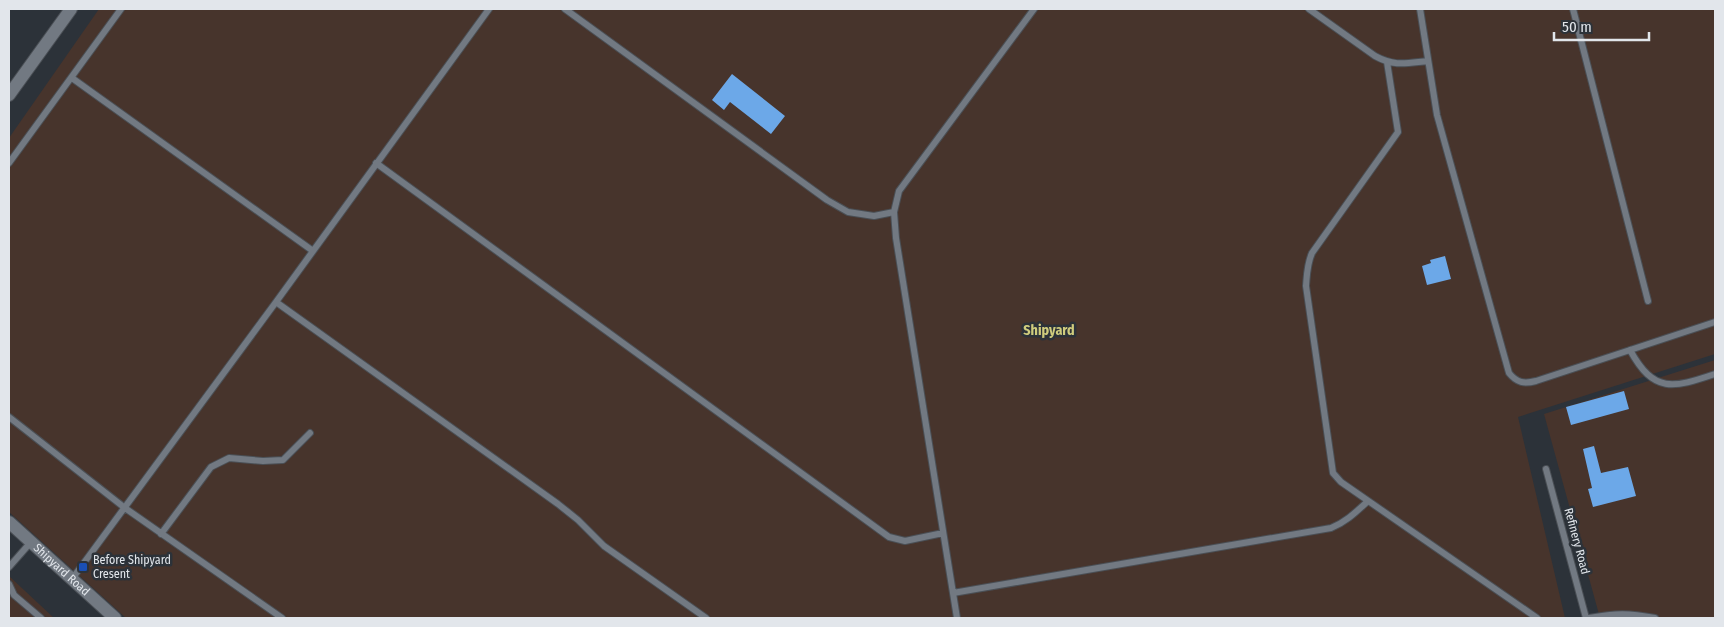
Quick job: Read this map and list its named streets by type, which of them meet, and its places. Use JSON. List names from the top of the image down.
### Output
{
  "streets": {
    "street": ["Shipyard Road"],
    "lane": ["Refinery Road"]
  },
  "districts": ["Shipyard"],
  "places": {
    "transit": ["Before Shipyard Cresent"]
  },
  "scale_bar": "50 m"
}
